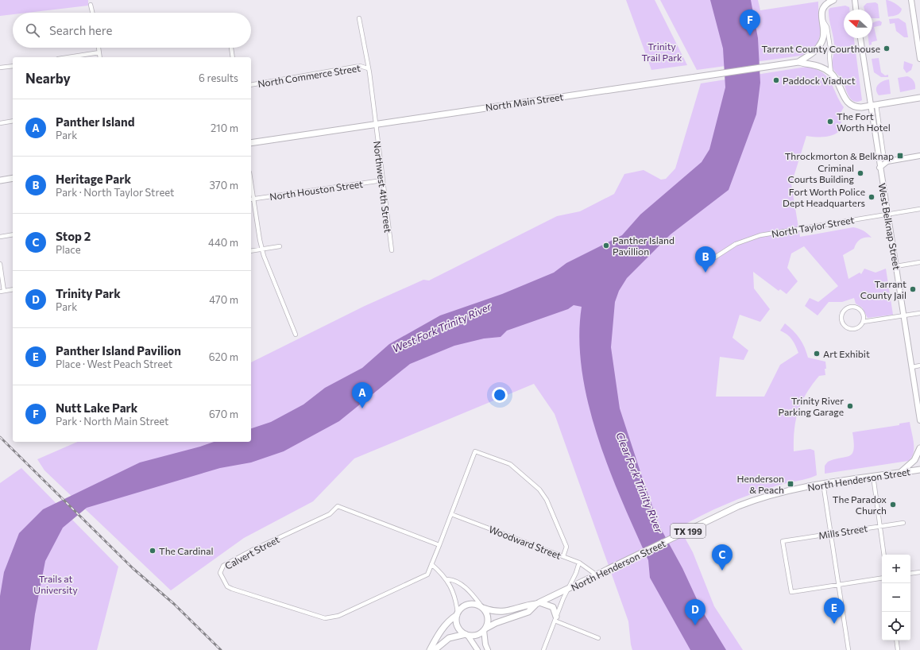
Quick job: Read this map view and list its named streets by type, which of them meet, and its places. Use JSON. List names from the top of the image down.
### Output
{
  "streets": {
    "main road": [
      "North Main Street",
      "West Belknap Street",
      "North Henderson Street",
      "TX 199"
    ],
    "street": [
      "North Commerce Street",
      "Northwest 4th Street",
      "North Houston Street",
      "North Taylor Street",
      "Mills Street",
      "Woodward Street",
      "Calvert Street"
    ]
  },
  "crossings": [
    ["North Commerce Street", "Northwest 4th Street"],
    ["North Main Street", "Northwest 4th Street"],
    ["Northwest 4th Street", "North Houston Street"],
    ["North Taylor Street", "West Belknap Street"],
    ["North Henderson Street", "Woodward Street"],
    ["Woodward Street", "Calvert Street"]
  ],
  "water": ["West Fork Trinity River", "Clear Fork Trinity River"],
  "parks": ["Trinity Trail Park", "Trails at University"],
  "places": {
    "other": [
      "Tarrant County Courthouse",
      "Paddock Viaduct",
      "The Fort Worth Hotel",
      "Criminal Courts Building",
      "Fort Worth Police Dept Headquarters",
      "Panther Island Pavillion",
      "Tarrant County Jail",
      "Art Exhibit",
      "Trinity River Parking Garage",
      "The Paradox Church",
      "The Cardinal"
    ],
    "transit": ["Throckmorton & Belknap", "Henderson & Peach"]
  },
  "north": "left",
  "page": {
    "pins": [
      "F",
      "B",
      "A",
      "C",
      "E",
      "D"
    ],
    "search": "Search here",
    "heading": ["Nearby", "6 results"],
    "list": [
      {
        "mark": "A",
        "name": "Panther Island",
        "note": "Park",
        "value": "210 m"
      },
      {
        "mark": "B",
        "name": "Heritage Park",
        "note": "Park · North Taylor Street",
        "value": "370 m"
      },
      {
        "mark": "C",
        "name": "Stop 2",
        "note": "Place",
        "value": "440 m"
      },
      {
        "mark": "D",
        "name": "Trinity Park",
        "note": "Park",
        "value": "470 m"
      },
      {
        "mark": "E",
        "name": "Panther Island Pavilion",
        "note": "Place · West Peach Street",
        "value": "620 m"
      },
      {
        "mark": "F",
        "name": "Nutt Lake Park",
        "note": "Park · North Main Street",
        "value": "670 m"
      }
    ],
    "map_buttons": ["+", "−"]
  }
}
